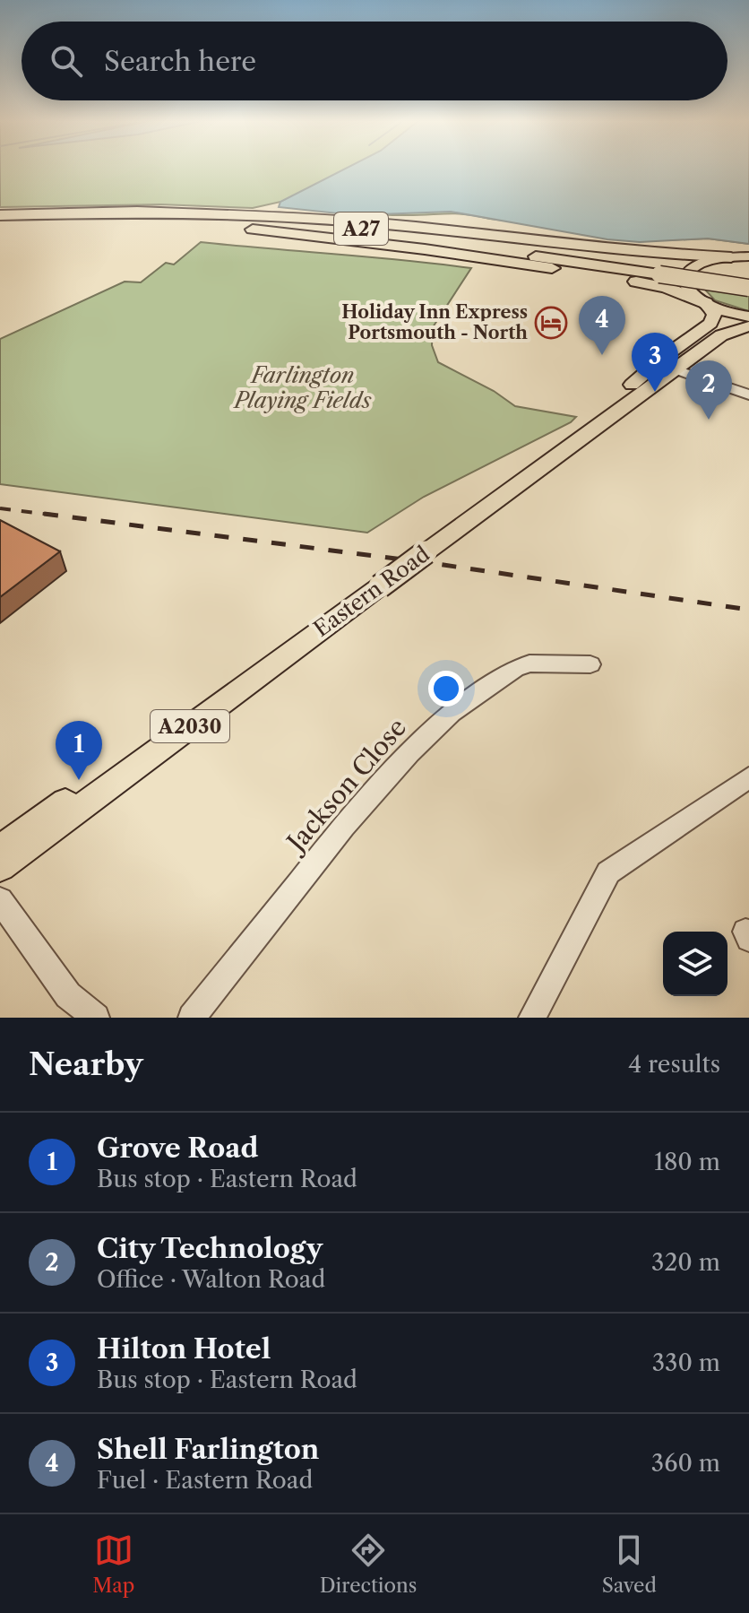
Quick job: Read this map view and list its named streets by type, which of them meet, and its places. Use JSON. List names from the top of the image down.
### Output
{
  "streets": {
    "highway": ["A27"],
    "main road": ["Eastern Road", "A2030"],
    "street": ["Jackson Close"]
  },
  "parks": ["Farlington Playing Fields"],
  "places": {
    "hotel": ["Holiday Inn Express Portsmouth - North"]
  },
  "page": {
    "search": "Search here",
    "pins": [
      "4",
      "3",
      "2",
      "1"
    ],
    "heading": ["Nearby", "4 results"],
    "list": [
      {
        "mark": "1",
        "name": "Grove Road",
        "note": "Bus stop · Eastern Road",
        "value": "180 m"
      },
      {
        "mark": "2",
        "name": "City Technology",
        "note": "Office · Walton Road",
        "value": "320 m"
      },
      {
        "mark": "3",
        "name": "Hilton Hotel",
        "note": "Bus stop · Eastern Road",
        "value": "330 m"
      },
      {
        "mark": "4",
        "name": "Shell Farlington",
        "note": "Fuel · Eastern Road",
        "value": "360 m"
      }
    ],
    "nav": ["Map", "Directions", "Saved"]
  }
}
